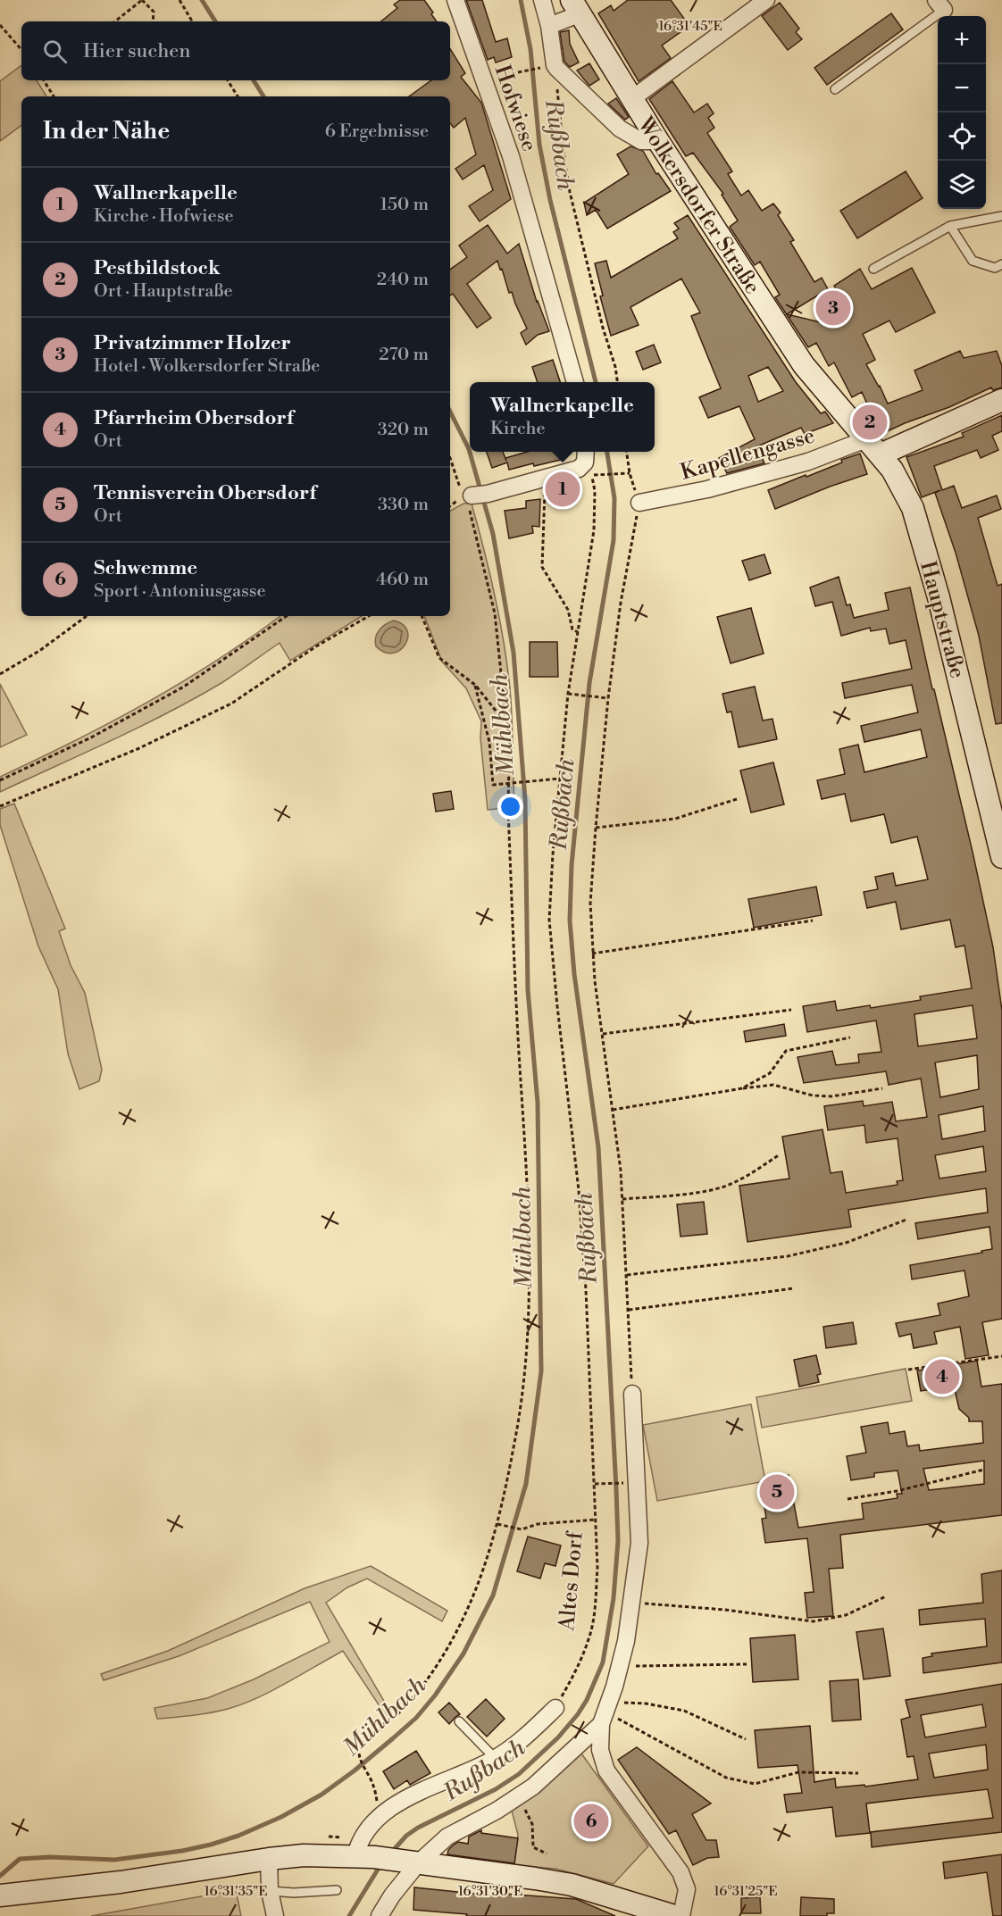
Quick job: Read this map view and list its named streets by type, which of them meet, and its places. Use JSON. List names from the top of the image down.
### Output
{
  "streets": {
    "main road": ["Wolkersdorfer Straße", "Hauptstraße"],
    "street": ["Hofwiese", "Kapellengasse"],
    "path": ["Altes Dorf"]
  },
  "crossings": [
    ["Wolkersdorfer Straße", "Hauptstraße"],
    ["Kapellengasse", "Hauptstraße"]
  ],
  "water": ["Rußbach", "Mühlbach"],
  "page": {
    "map_buttons": ["+", "−"],
    "search": "Hier suchen",
    "heading": ["In der Nähe", "6 Ergebnisse"],
    "list": [
      {
        "mark": "1",
        "name": "Wallnerkapelle",
        "note": "Kirche · Hofwiese",
        "value": "150 m"
      },
      {
        "mark": "2",
        "name": "Pestbildstock",
        "note": "Ort · Hauptstraße",
        "value": "240 m"
      },
      {
        "mark": "3",
        "name": "Privatzimmer Holzer",
        "note": "Hotel · Wolkersdorfer Straße",
        "value": "270 m"
      },
      {
        "mark": "4",
        "name": "Pfarrheim Obersdorf",
        "note": "Ort",
        "value": "320 m"
      },
      {
        "mark": "5",
        "name": "Tennisverein Obersdorf",
        "note": "Ort",
        "value": "330 m"
      },
      {
        "mark": "6",
        "name": "Schwemme",
        "note": "Sport · Antoniusgasse",
        "value": "460 m"
      }
    ],
    "pins": [
      "3",
      "2",
      "1",
      "4",
      "5",
      "6"
    ],
    "popup": ["Wallnerkapelle", "Kirche"]
  },
  "coordinates": [
    "16°31'45\"E",
    "16°31'35\"E",
    "16°31'30\"E",
    "16°31'25\"E"
  ]
}
